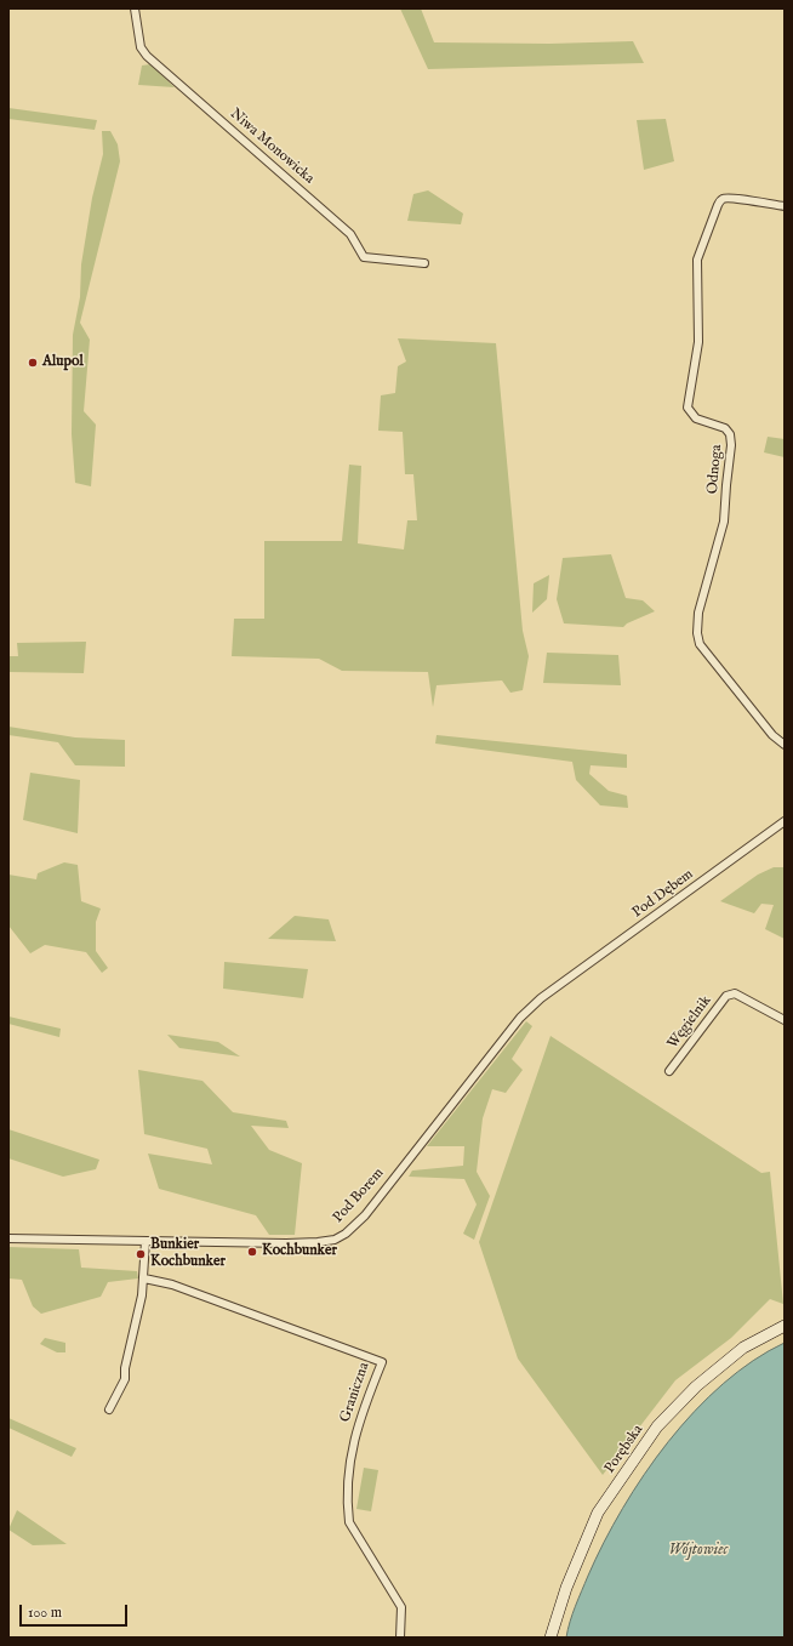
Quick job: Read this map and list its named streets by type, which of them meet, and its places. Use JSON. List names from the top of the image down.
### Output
{
  "streets": {
    "street": [
      "Niwa Monowicka",
      "Odnoga",
      "Pod Dębem",
      "Węgielnik",
      "Pod Borem",
      "Graniczna",
      "Porębska"
    ]
  },
  "crossings": [
    ["Pod Dębem", "Pod Borem"]
  ],
  "water": ["Wójtowiec"],
  "places": ["Alupol", "Kochbunker", "Bunkier Kochbunker"],
  "scale_bar": "100 m"
}
